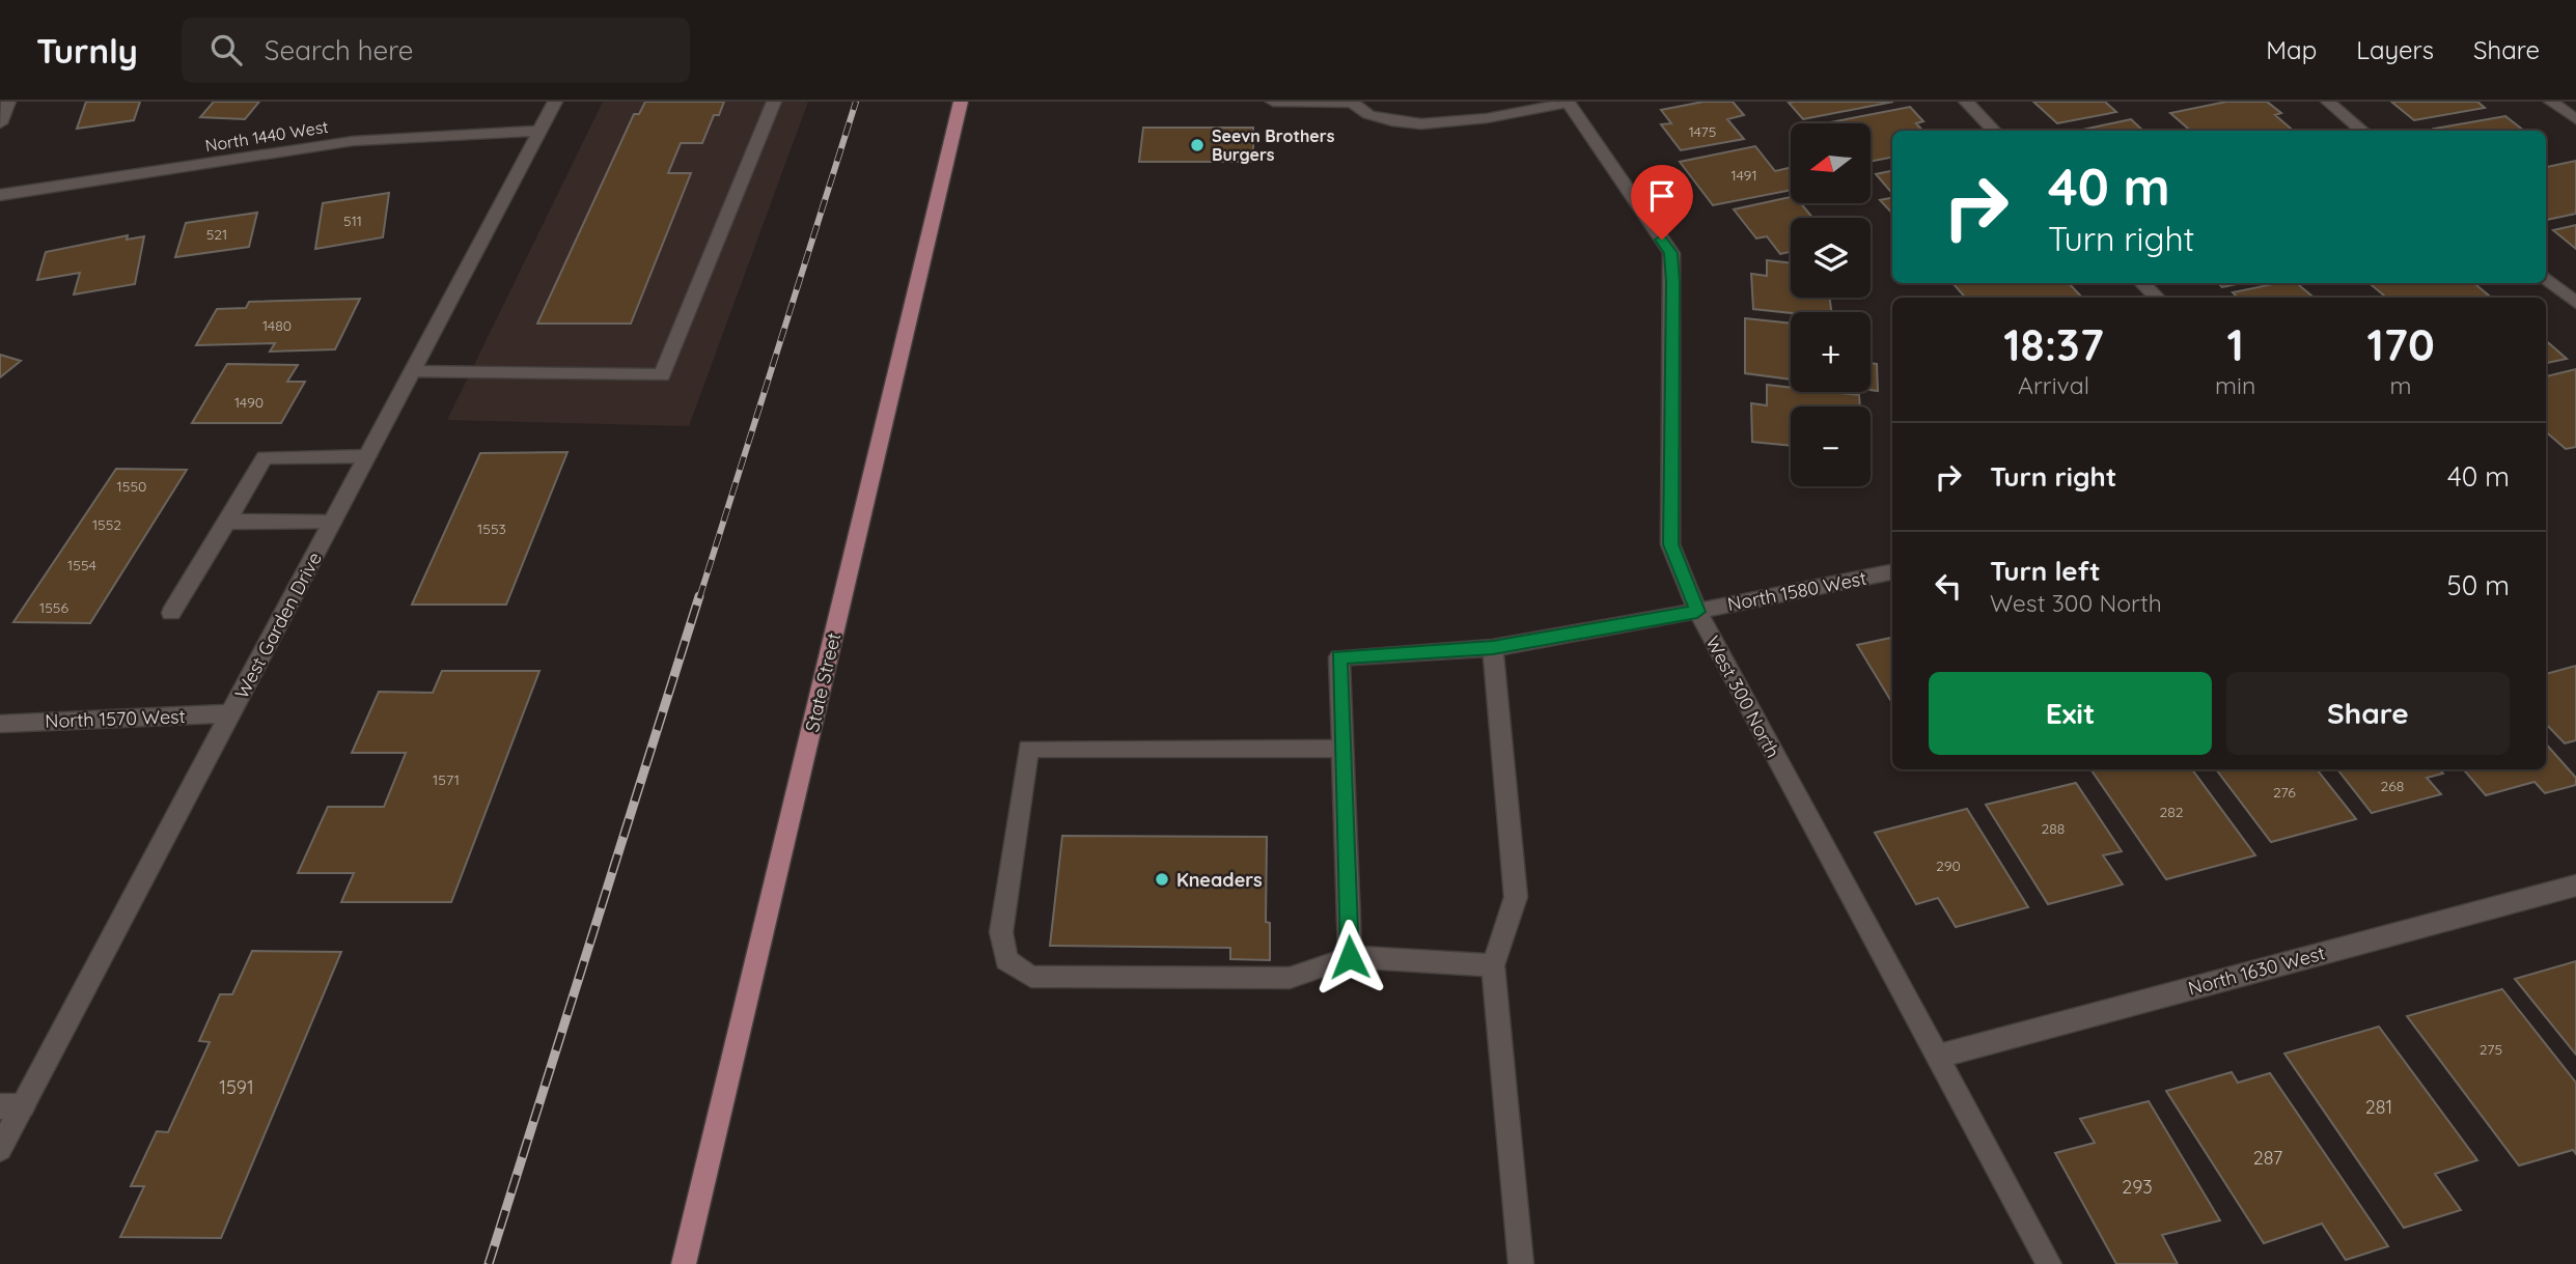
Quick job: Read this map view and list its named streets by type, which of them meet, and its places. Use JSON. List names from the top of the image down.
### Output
{
  "streets": {
    "main road": ["State Street"],
    "street": [
      "North 1440 West",
      "North 1580 West",
      "West Garden Drive",
      "West 300 North",
      "North 1570 West",
      "North 1630 West"
    ]
  },
  "crossings": [
    ["North 1440 West", "West Garden Drive"],
    ["North 1580 West", "West 300 North"],
    ["West Garden Drive", "North 1570 West"],
    ["West 300 North", "North 1630 West"]
  ],
  "places": ["Seevn Brothers Burgers", "Kneaders"],
  "house_numbers": [
    "1475",
    "1491",
    "511",
    "521",
    "1480",
    "1490",
    "1550",
    "1552",
    "1553",
    "1554",
    "1556",
    "1571",
    "268",
    "276",
    "282",
    "288",
    "290",
    "275",
    "1591",
    "281",
    "287",
    "293"
  ],
  "north": "left",
  "page": {
    "header": "Turnly",
    "search": "Search here",
    "nav": ["Map", "Layers", "Share"],
    "map_buttons": ["+", "−"],
    "turn": ["40 m", "Turn right"],
    "eta": [
      "18:37",
      "Arrival",
      "1",
      "min",
      "170",
      "m"
    ],
    "list": [
      {
        "name": "Turn right",
        "value": "40 m"
      },
      {
        "name": "Turn left",
        "note": "West 300 North",
        "value": "50 m"
      }
    ],
    "buttons": ["Exit", "Share"]
  }
}
